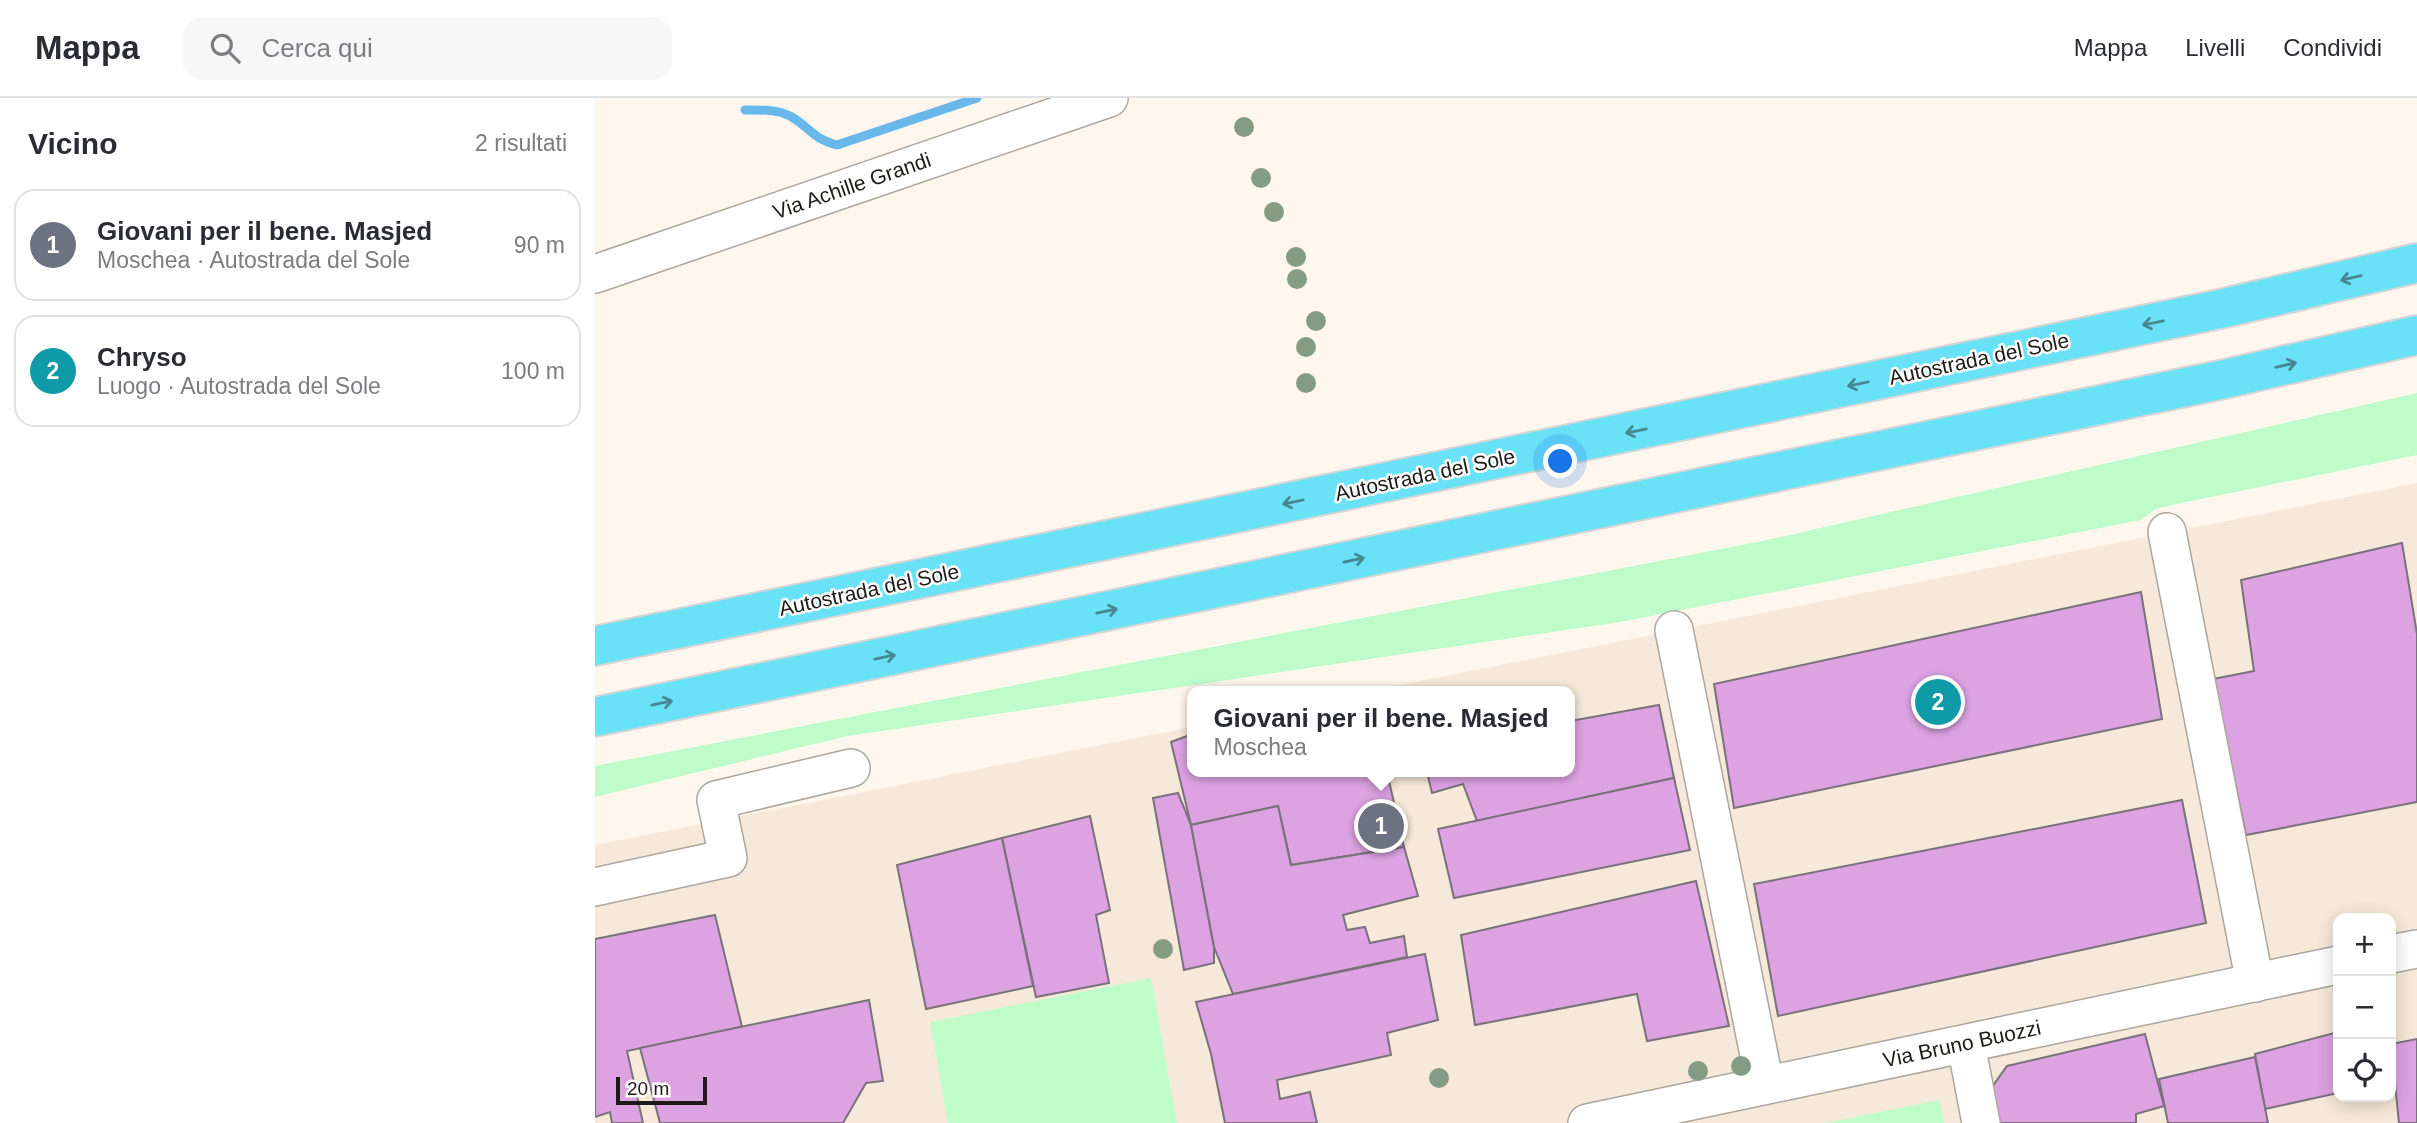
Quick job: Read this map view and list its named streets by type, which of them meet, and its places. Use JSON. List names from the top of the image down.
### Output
{
  "streets": {
    "highway": ["Autostrada del Sole"],
    "street": ["Via Achille Grandi", "Via Bruno Buozzi"]
  },
  "scale_bar": "20 m",
  "page": {
    "header": "Mappa",
    "search": "Cerca qui",
    "nav": ["Mappa", "Livelli", "Condividi"],
    "heading": ["Vicino", "2 risultati"],
    "list": [
      {
        "mark": "1",
        "name": "Giovani per il bene. Masjed",
        "note": "Moschea · Autostrada del Sole",
        "value": "90 m"
      },
      {
        "mark": "2",
        "name": "Chryso",
        "note": "Luogo · Autostrada del Sole",
        "value": "100 m"
      }
    ],
    "pins": ["2", "1"],
    "popup": ["Giovani per il bene. Masjed", "Moschea"],
    "map_buttons": ["+", "−"],
    "scale": "20 m"
  }
}
